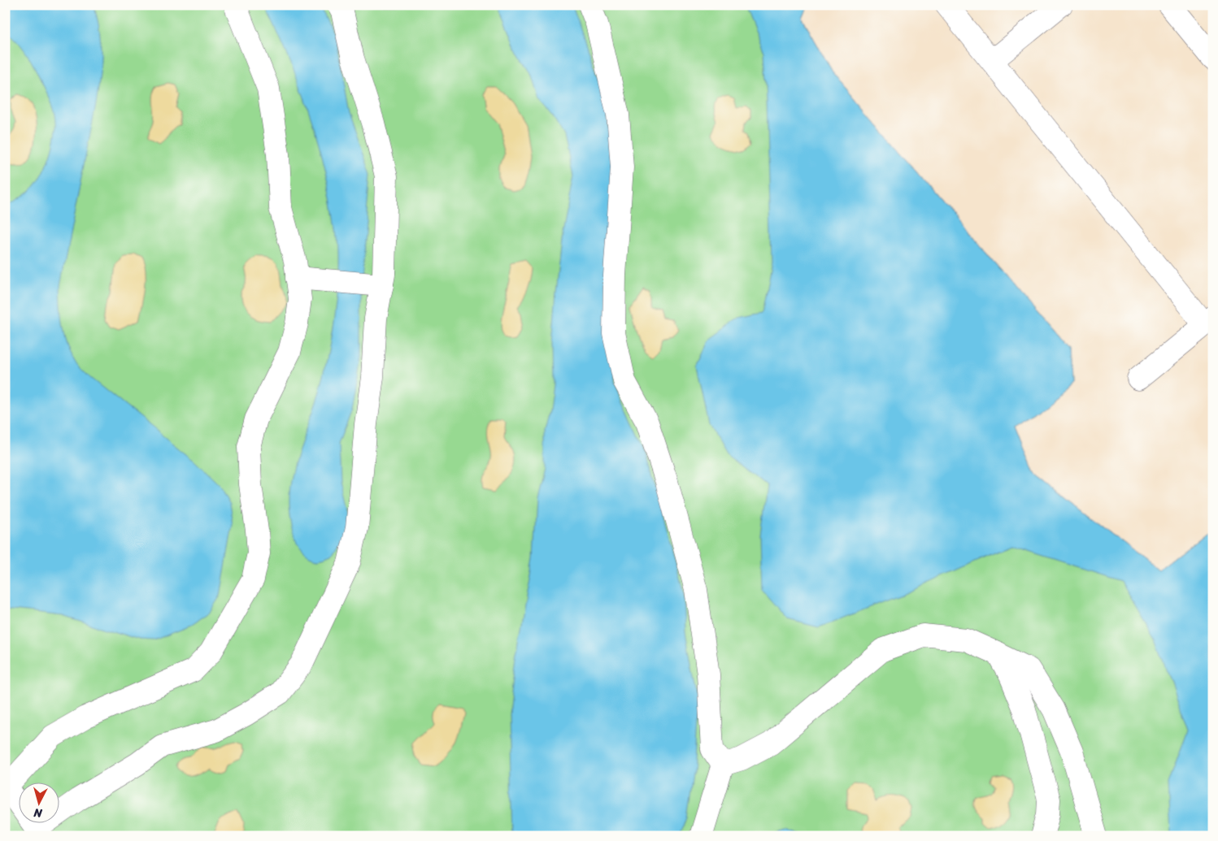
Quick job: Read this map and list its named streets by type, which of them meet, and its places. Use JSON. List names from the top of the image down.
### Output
{
  "north": "bottom"
}
